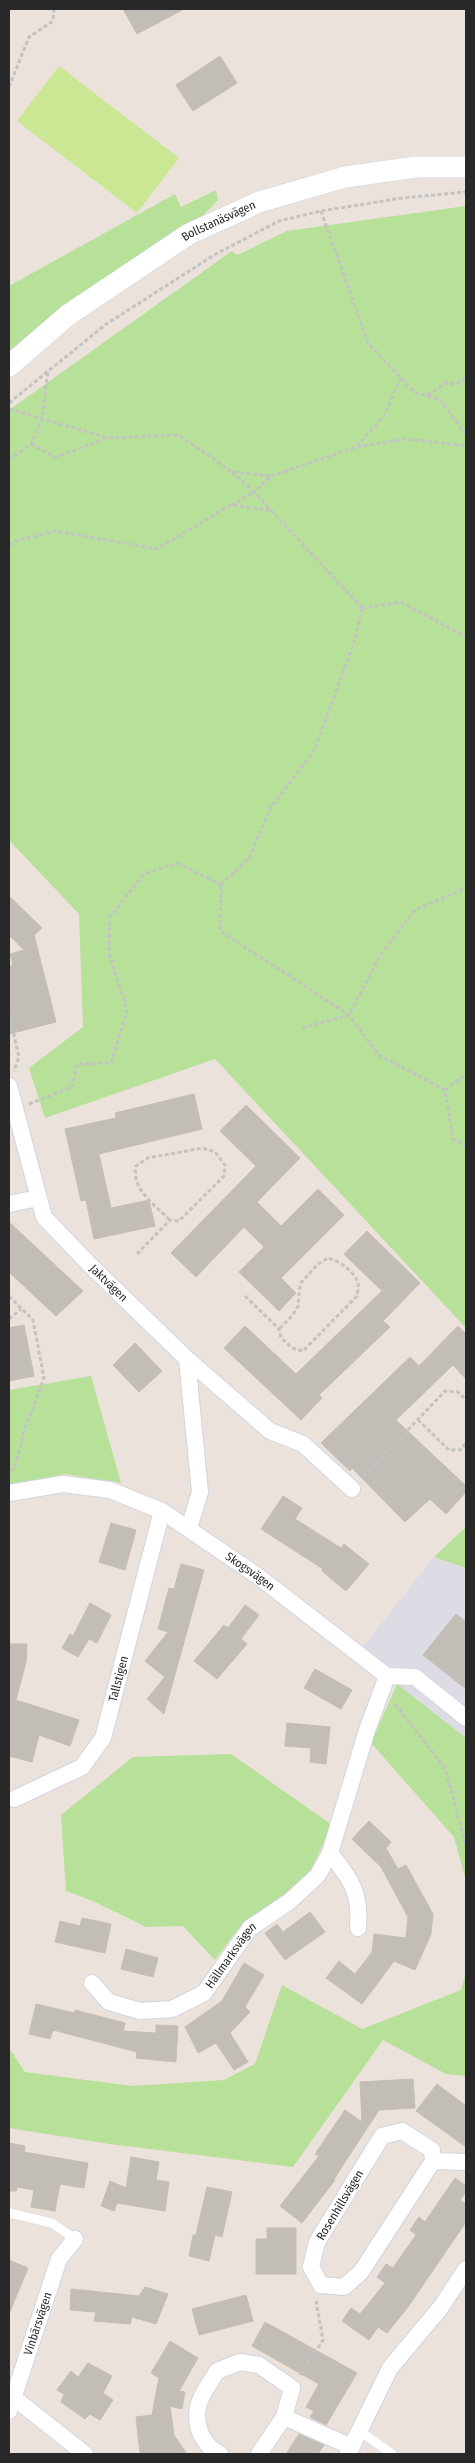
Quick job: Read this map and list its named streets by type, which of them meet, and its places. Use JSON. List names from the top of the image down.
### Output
{
  "streets": {
    "street": [
      "Bollstanäsvägen",
      "Jaktvägen",
      "Skogsvägen",
      "Tallstigen",
      "Hällmarksvägen",
      "Rosenhillsvägen",
      "Vinbärsvägen"
    ]
  },
  "crossings": [
    ["Skogsvägen", "Tallstigen"],
    ["Skogsvägen", "Hällmarksvägen"]
  ]
}
